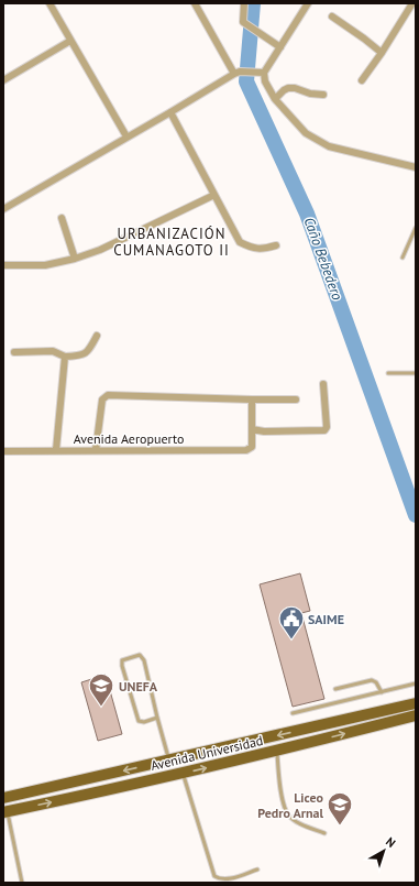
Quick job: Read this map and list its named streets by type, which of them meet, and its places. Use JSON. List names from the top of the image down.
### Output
{
  "streets": {
    "main road": ["Avenida Universidad"],
    "street": ["Avenida Aeropuerto"]
  },
  "districts": ["URBANIZACIÓN CUMANAGOTO II"],
  "water": ["Caño Bebedero"],
  "places": {
    "public building": ["SAIME"],
    "school or university": ["UNEFA", "Liceo Pedro Arnal"]
  },
  "north": "top right"
}
